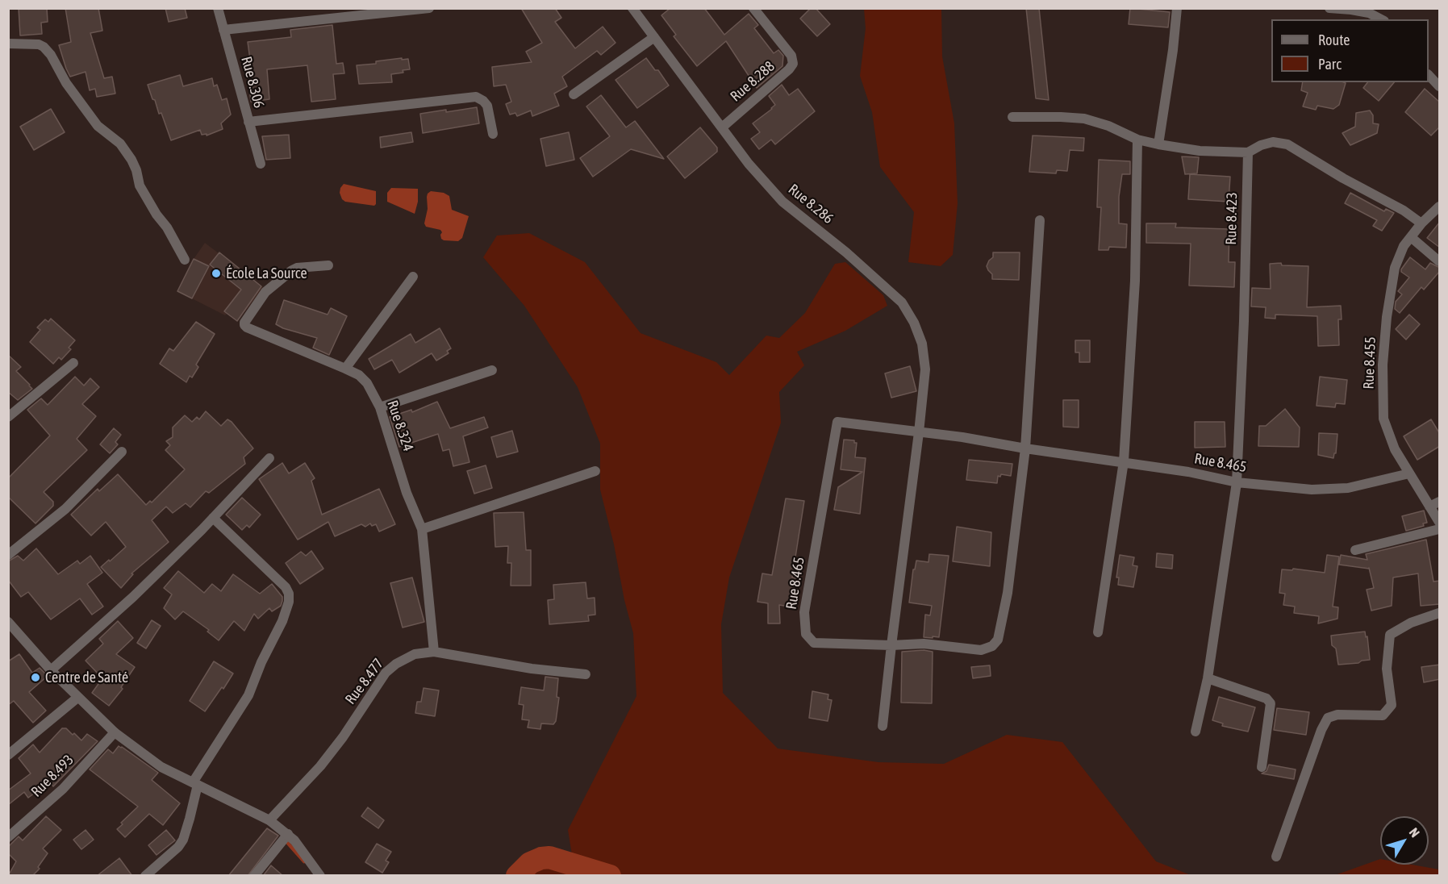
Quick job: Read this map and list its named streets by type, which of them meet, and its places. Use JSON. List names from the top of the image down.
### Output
{
  "streets": {
    "street": [
      "Rue 8.288",
      "Rue 8.306",
      "Rue 8.286",
      "Rue 8.423",
      "Rue 8.455",
      "Rue 8.324",
      "Rue 8.465",
      "Rue 8.477",
      "Rue 8.493"
    ]
  },
  "crossings": [
    ["Rue 8.288", "Rue 8.286"],
    ["Rue 8.286", "Rue 8.465"],
    ["Rue 8.423", "Rue 8.465"],
    ["Rue 8.455", "Rue 8.465"],
    ["Rue 8.324", "Rue 8.477"]
  ],
  "places": ["École La Source", "Centre de Santé"],
  "legend": ["Route", "Parc"],
  "north": "top right"
}
